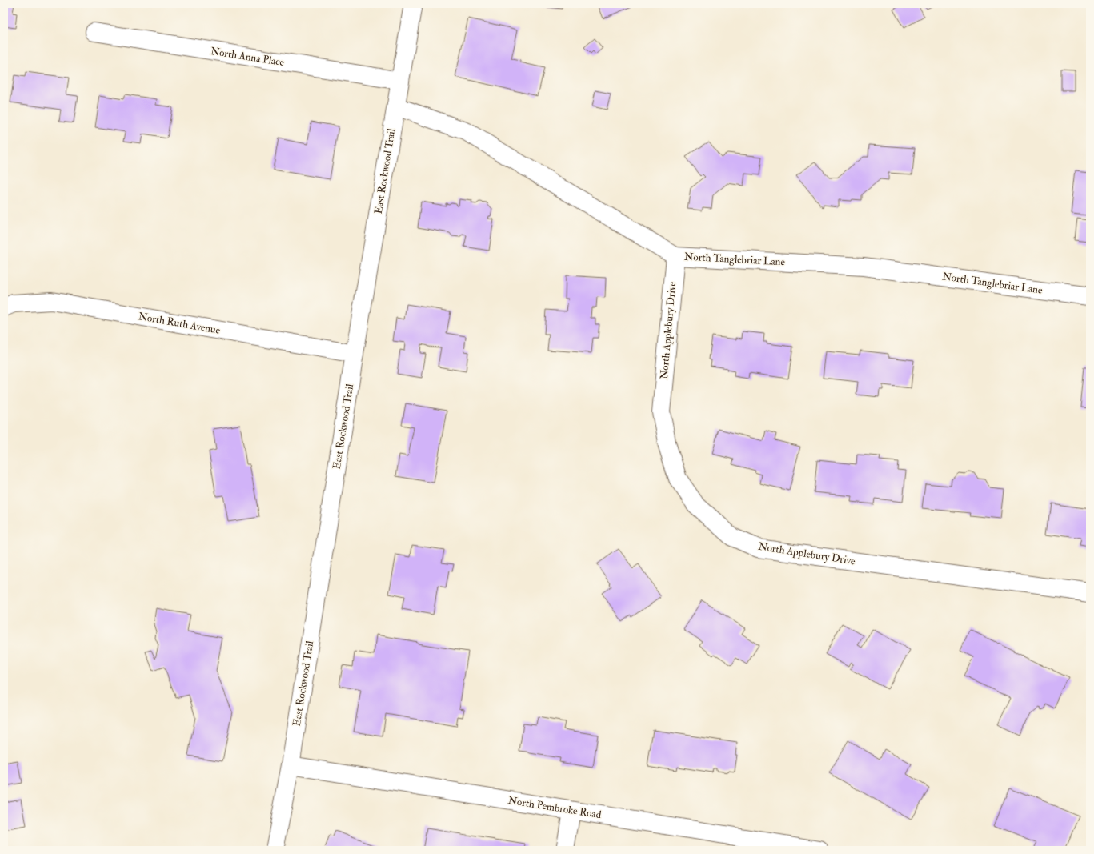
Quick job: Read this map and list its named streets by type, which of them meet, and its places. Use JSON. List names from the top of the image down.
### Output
{
  "streets": {
    "street": [
      "North Anna Place",
      "East Rockwood Trail",
      "North Tanglebriar Lane",
      "North Ruth Avenue",
      "North Applebury Drive",
      "North Pembroke Road"
    ]
  },
  "crossings": [
    ["North Anna Place", "East Rockwood Trail"],
    ["East Rockwood Trail", "North Tanglebriar Lane"],
    ["East Rockwood Trail", "North Ruth Avenue"],
    ["East Rockwood Trail", "North Pembroke Road"],
    ["North Tanglebriar Lane", "North Applebury Drive"]
  ]
}
